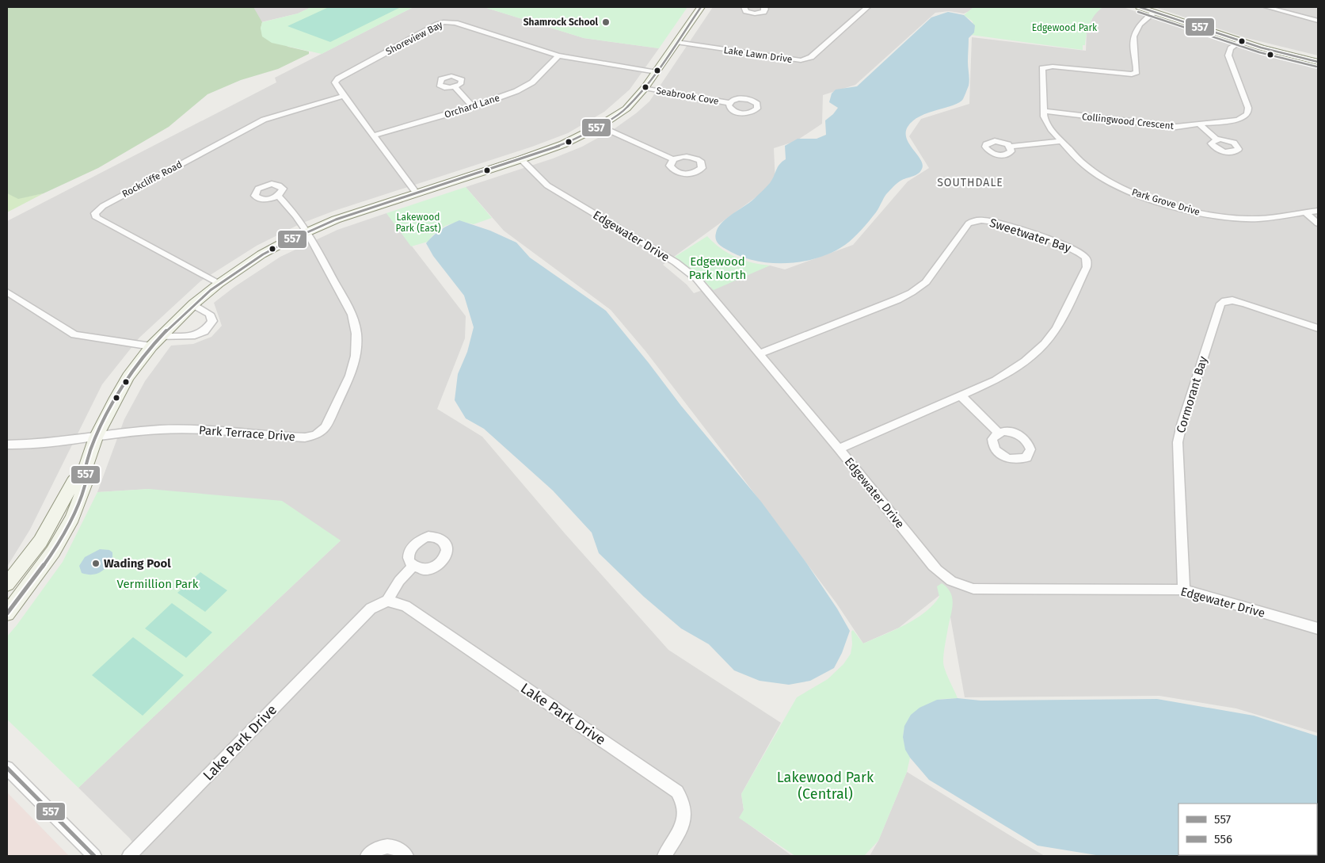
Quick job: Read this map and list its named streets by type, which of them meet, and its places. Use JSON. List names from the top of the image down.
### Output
{
  "streets": {
    "street": [
      "Shoreview Bay",
      "Lake Lawn Drive",
      "Seabrook Cove",
      "Orchard Lane",
      "Collingwood Crescent",
      "Rockcliffe Road",
      "Park Grove Drive",
      "Sweetwater Bay",
      "Edgewater Drive",
      "Cormorant Bay",
      "Park Terrace Drive",
      "Lake Park Drive"
    ]
  },
  "crossings": [
    ["Shoreview Bay", "Orchard Lane"],
    ["Shoreview Bay", "Rockcliffe Road"],
    ["Collingwood Crescent", "Park Grove Drive"],
    ["Sweetwater Bay", "Edgewater Drive"],
    ["Edgewater Drive", "Cormorant Bay"]
  ],
  "districts": ["SOUTHDALE"],
  "parks": [
    "Edgewood Park",
    "Lakewood Park (East)",
    "Edgewood Park North",
    "Vermillion Park",
    "Lakewood Park (Central)"
  ],
  "places": ["Shamrock School", "Wading Pool"],
  "lines": ["transit line 557", "transit line 556"],
  "legend": ["557", "556"]
}
